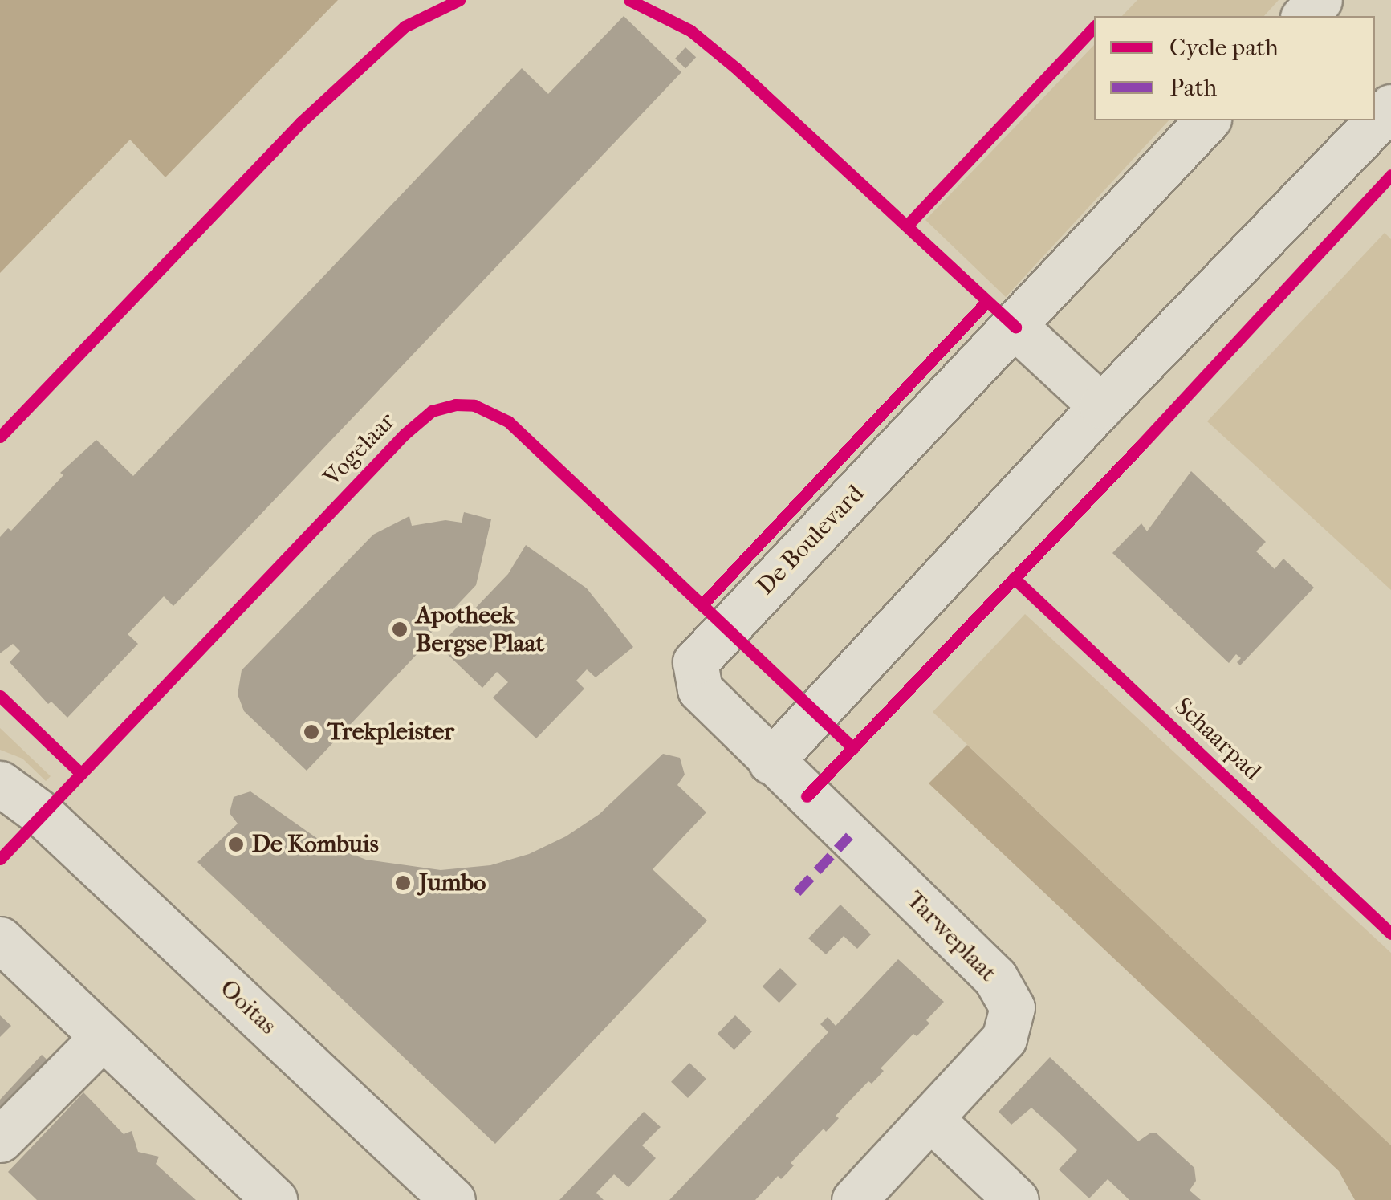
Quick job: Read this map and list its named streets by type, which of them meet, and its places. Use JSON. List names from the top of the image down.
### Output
{
  "streets": {
    "street": ["De Boulevard", "Tarweplaat", "Ooitas"],
    "cycle path": ["Vogelaar", "Schaarpad"]
  },
  "crossings": [
    ["De Boulevard", "Tarweplaat"]
  ],
  "places": [
    "Apotheek Bergse Plaat",
    "Trekpleister",
    "De Kombuis",
    "Jumbo"
  ],
  "legend": ["Cycle path", "Path"]
}
